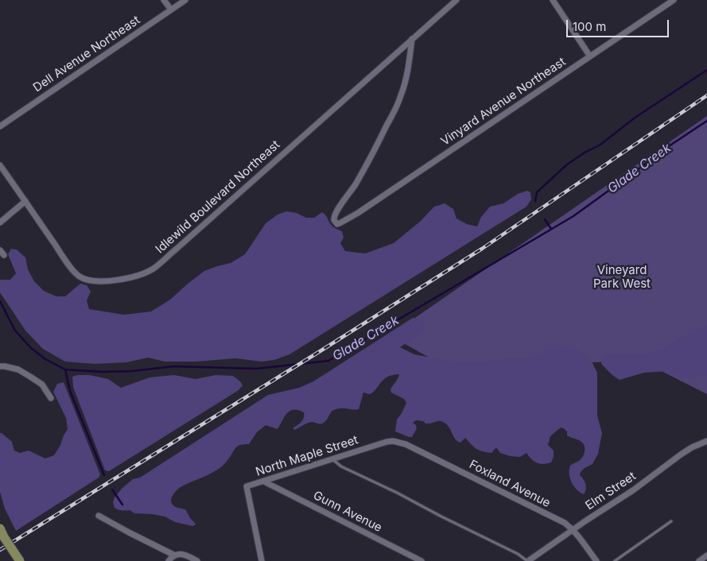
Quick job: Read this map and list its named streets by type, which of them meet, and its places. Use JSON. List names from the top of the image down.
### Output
{
  "streets": {
    "street": [
      "Dell Avenue Northeast",
      "Vinyard Avenue Northeast",
      "Idlewild Boulevard Northeast",
      "North Maple Street",
      "Foxland Avenue",
      "Elm Street",
      "Gunn Avenue"
    ]
  },
  "crossings": [
    ["Vinyard Avenue Northeast", "Idlewild Boulevard Northeast"],
    ["North Maple Street", "Foxland Avenue"],
    ["North Maple Street", "Gunn Avenue"],
    ["Foxland Avenue", "Elm Street"]
  ],
  "water": ["Glade Creek"],
  "parks": ["Vineyard Park West"],
  "scale_bar": "100 m"
}
